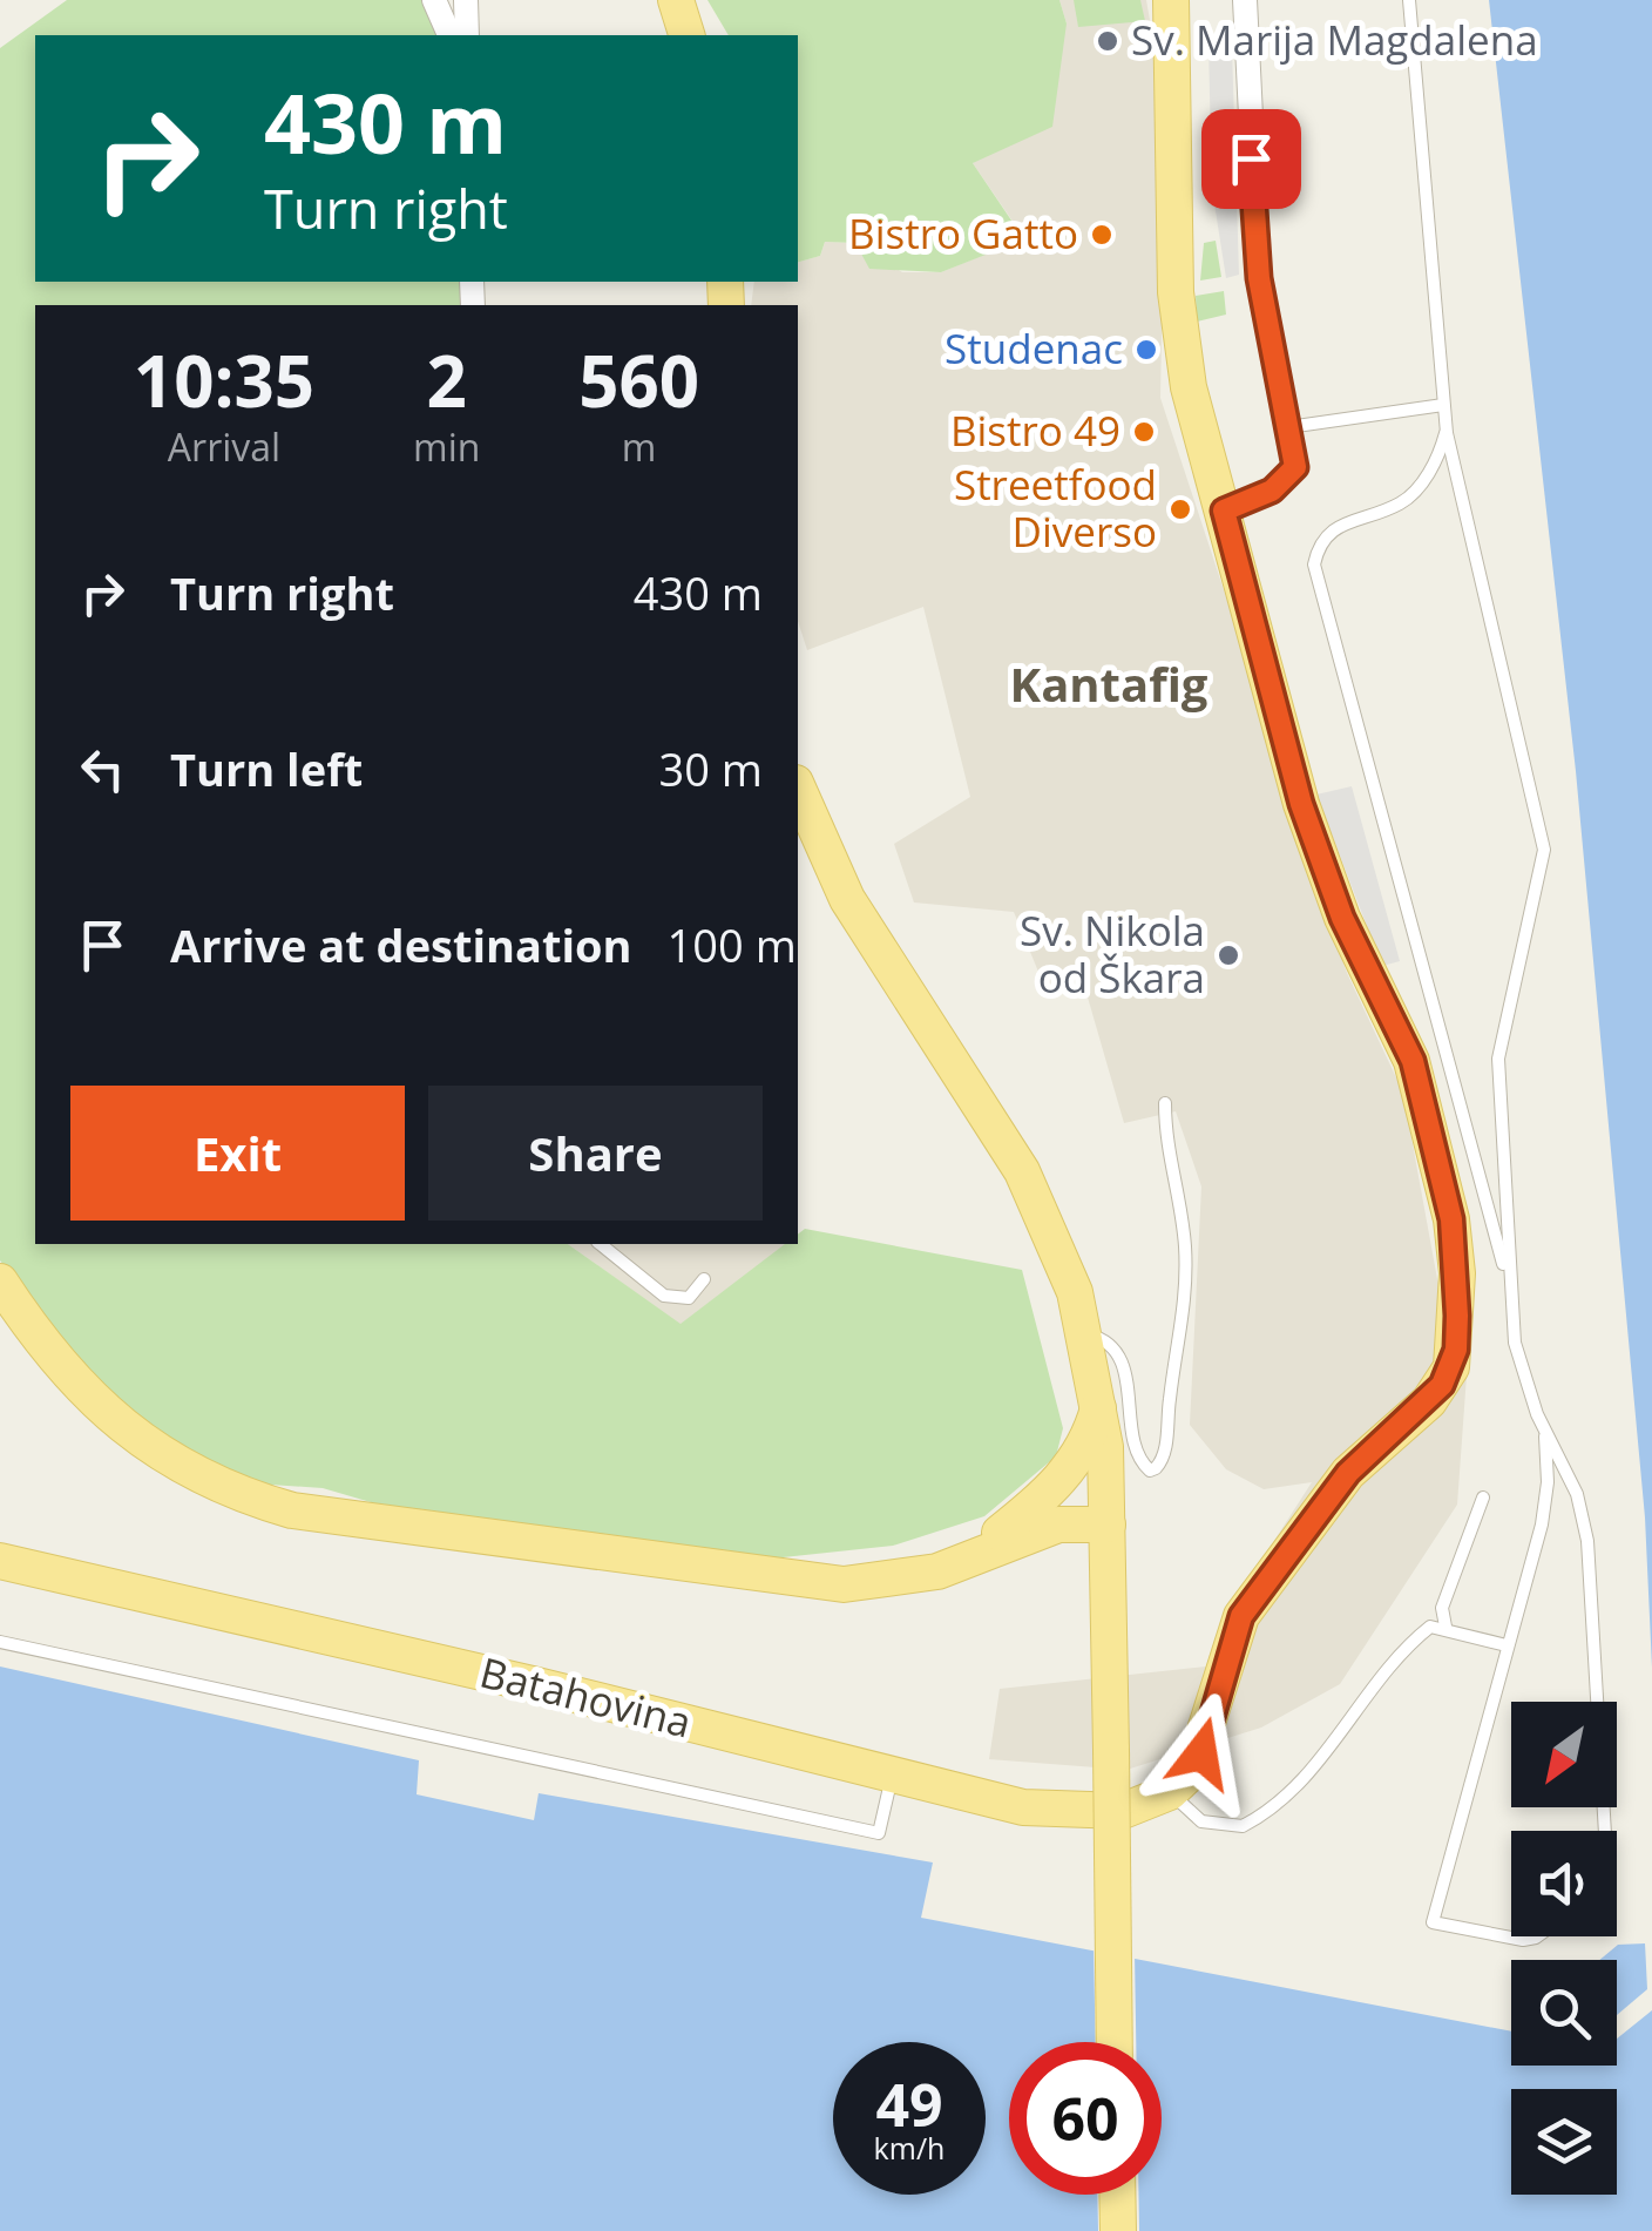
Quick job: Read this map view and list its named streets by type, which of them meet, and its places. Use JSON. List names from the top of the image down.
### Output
{
  "streets": {
    "main road": ["Batahovina"]
  },
  "districts": ["Kantafig"],
  "places": [
    "Sv. Marija Magdalena",
    "Bistro Gatto",
    "Studenac",
    "Bistro 49",
    "Streetfood Diverso",
    "Sv. Nikola od Škara"
  ],
  "north": "bottom left",
  "page": {
    "turn": ["430 m", "Turn right"],
    "eta": [
      "10:35",
      "Arrival",
      "2",
      "min",
      "560",
      "m"
    ],
    "list": [
      {
        "name": "Turn right",
        "value": "430 m"
      },
      {
        "name": "Turn left",
        "value": "30 m"
      },
      {
        "name": "Arrive at destination",
        "value": "100 m"
      }
    ],
    "buttons": ["Exit", "Share"],
    "speed": "49 km/h",
    "limit": "60"
  }
}
